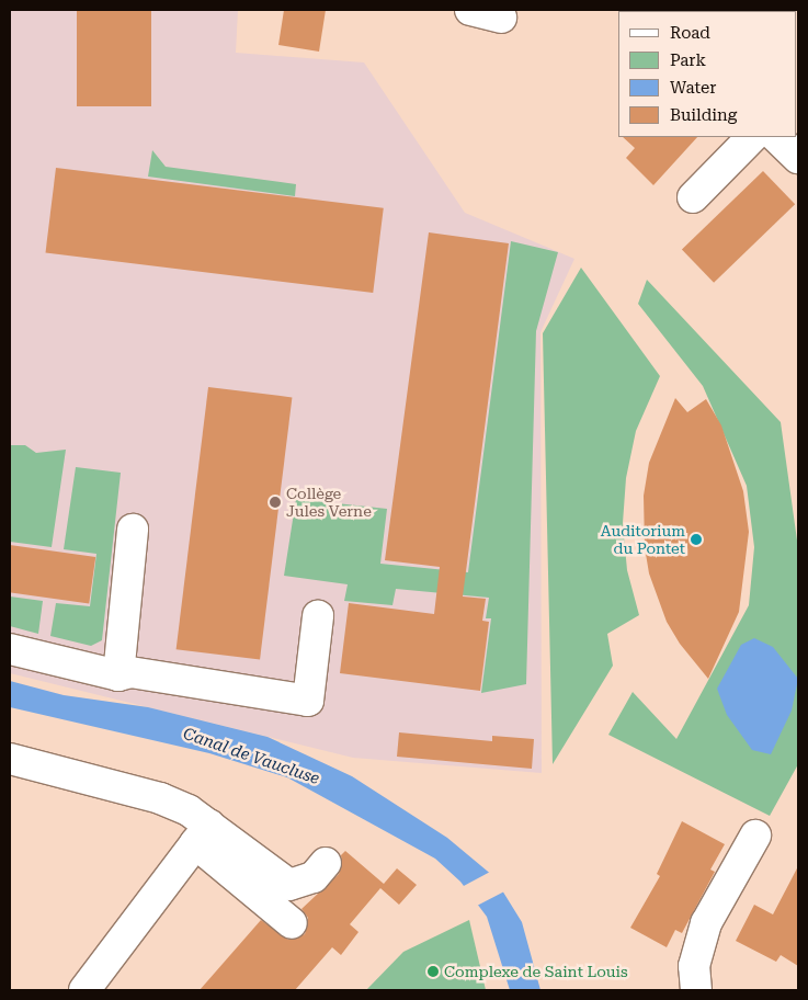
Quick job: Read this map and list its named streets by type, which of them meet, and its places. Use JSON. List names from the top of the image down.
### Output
{
  "water": ["Canal de Vaucluse"],
  "places": ["Collège Jules Verne", "Auditorium du Pontet", "Complexe de Saint Louis"],
  "legend": [
    "Road",
    "Park",
    "Water",
    "Building"
  ]
}
